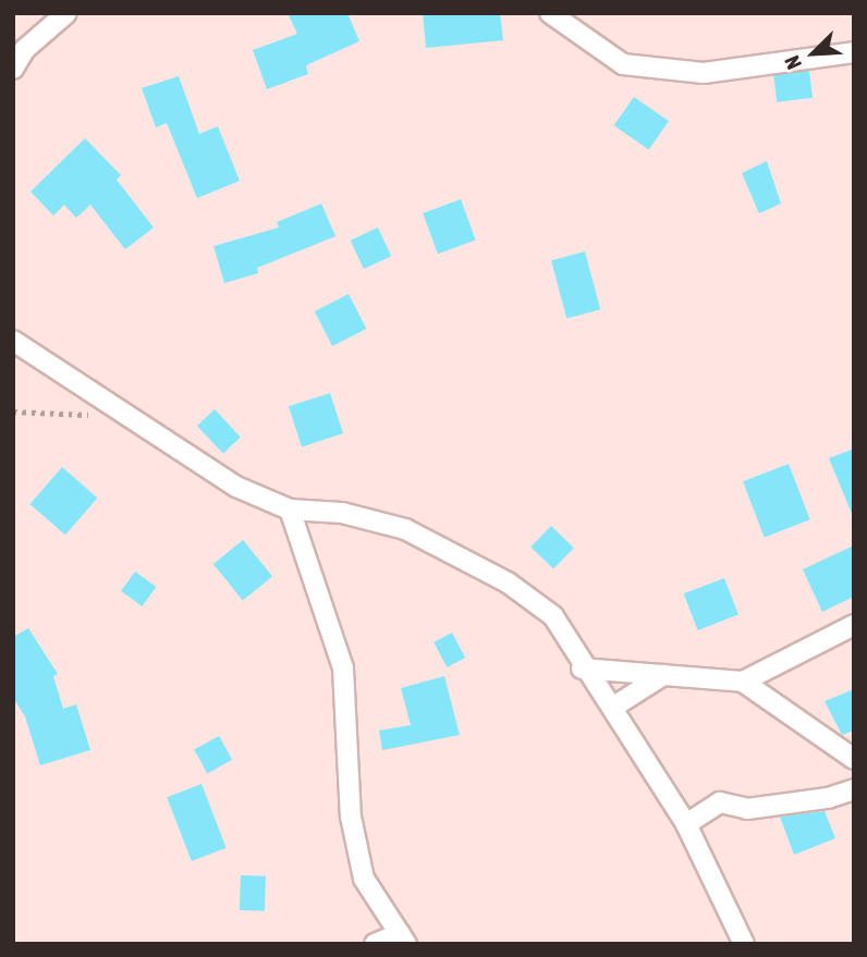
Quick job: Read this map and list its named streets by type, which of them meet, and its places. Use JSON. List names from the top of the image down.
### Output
{
  "north": "bottom left"
}
